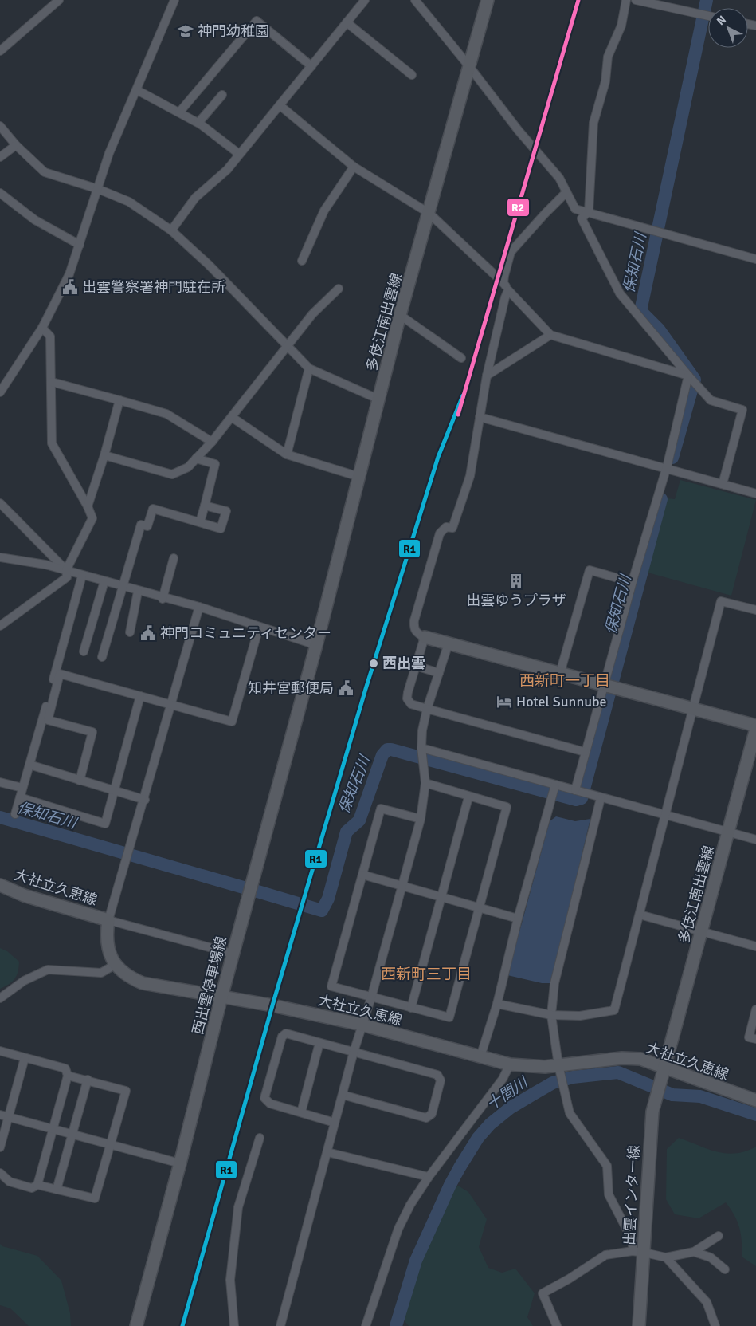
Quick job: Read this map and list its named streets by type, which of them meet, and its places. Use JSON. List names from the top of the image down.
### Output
{
  "streets": {
    "main road": [
      "多伎江南出雲線",
      "大社立久恵線",
      "西出雲停車場線",
      "出雲インター線"
    ]
  },
  "crossings": [
    ["多伎江南出雲線", "大社立久恵線"],
    ["多伎江南出雲線", "西出雲停車場線"],
    ["多伎江南出雲線", "出雲インター線"],
    ["大社立久恵線", "西出雲停車場線"],
    ["大社立久恵線", "出雲インター線"]
  ],
  "districts": ["西新町一丁目", "西新町三丁目"],
  "water": ["保知石川", "十間川"],
  "places": {
    "school or university": ["神門幼稚園"],
    "public building": ["出雲警察署神門駐在所", "神門コミュニティセンター", "知井宮郵便局"],
    "building": ["出雲ゆうプラザ"],
    "other": ["西出雲"],
    "hotel": ["Hotel Sunnube"]
  },
  "lines": ["transit line R2", "transit line R1"],
  "north": "top left"
}
